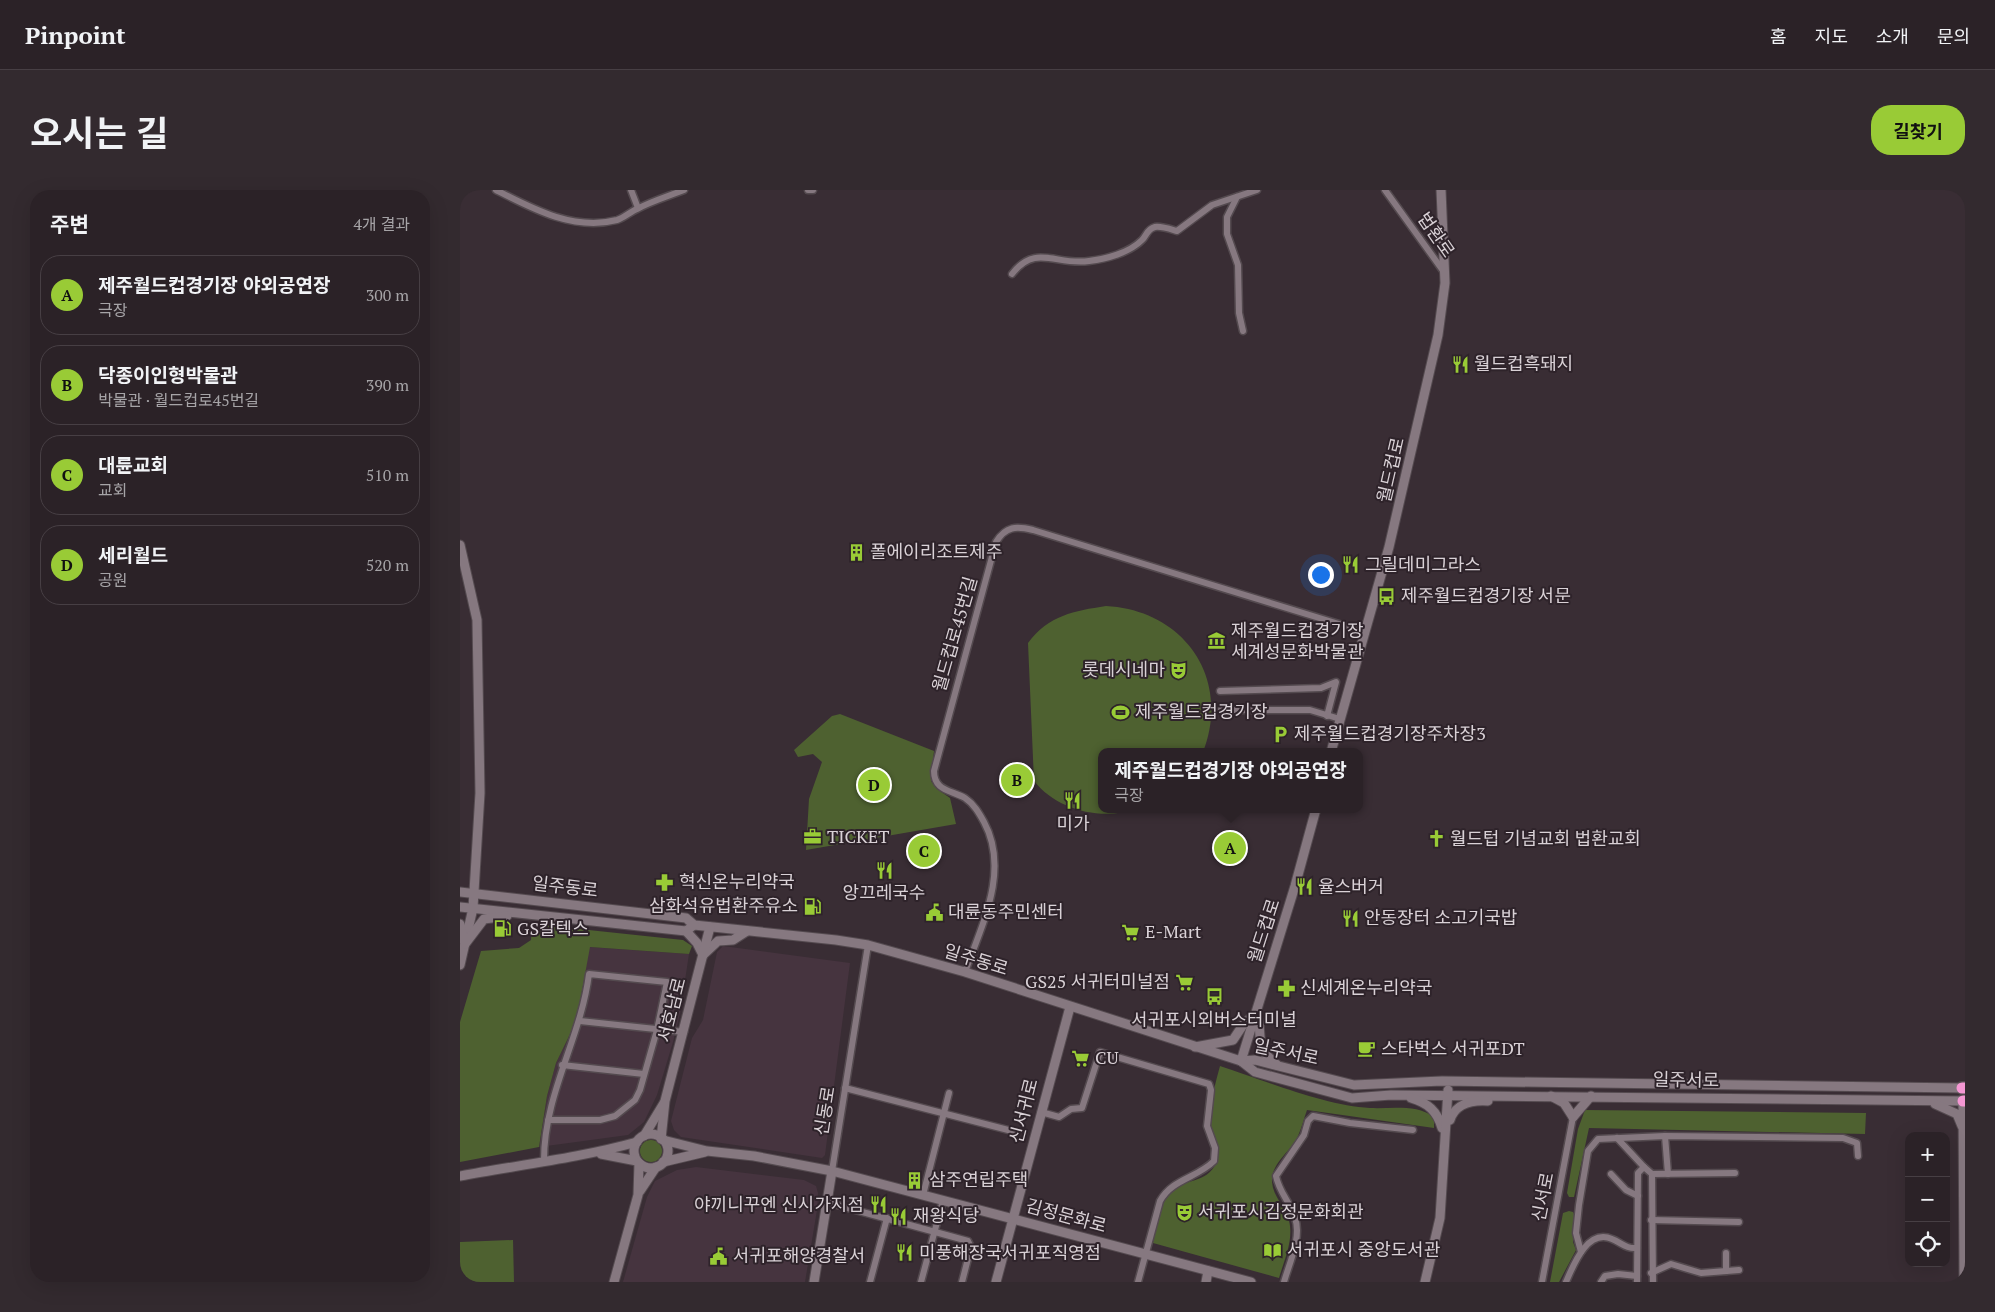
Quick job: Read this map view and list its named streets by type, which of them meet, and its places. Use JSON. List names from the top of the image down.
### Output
{
  "streets": {
    "main road": [
      "월드컵로",
      "일주동로",
      "서호남로",
      "일주서로",
      "신동로",
      "신서귀로",
      "김정문화로"
    ],
    "street": ["법환로", "월드컵로45번길", "신서로"]
  },
  "crossings": [
    ["법환로", "월드컵로"],
    ["월드컵로", "월드컵로45번길"],
    ["월드컵로", "일주동로"],
    ["월드컵로", "일주서로"],
    ["월드컵로45번길", "일주동로"],
    ["일주동로", "서호남로"],
    ["일주동로", "일주서로"],
    ["일주동로", "신동로"],
    ["일주동로", "신서귀로"],
    ["신동로", "김정문화로"],
    ["신서귀로", "김정문화로"]
  ],
  "places": {
    "restaurant": [
      "월드컵흑돼지",
      "그릴데미그라스",
      "미가",
      "앙끄레국수",
      "율스버거",
      "안동장터 소고기국밥",
      "야끼니꾸엔 신시가지점",
      "재왕식당",
      "미풍해장국서귀포직영점"
    ],
    "building": ["폴에이리조트제주", "삼주연립주택"],
    "bus stop": ["제주월드컵경기장 서문", "서귀포시외버스터미널"],
    "museum": ["제주월드컵경기장 세계성문화박물관"],
    "theatre": ["롯데시네마", "서귀포시김정문화회관"],
    "sports": ["제주월드컵경기장"],
    "parking": ["제주월드컵경기장주차장3"],
    "office": ["TICKET"],
    "church": ["월드텁 기념교회 법환교회"],
    "pharmacy": ["혁신온누리약국", "신세계온누리약국"],
    "fuel station": ["삼화석유법환주유소", "GS칼텍스"],
    "public building": ["대륜동주민센터", "서귀포해양경찰서"],
    "supermarket": ["E-Mart", "GS25 서귀터미널점", "CU"],
    "cafe": ["스타벅스 서귀포DT"],
    "library": ["서귀포시 중앙도서관"]
  },
  "page": {
    "header": "Pinpoint",
    "nav": [
      "홈",
      "지도",
      "소개",
      "문의"
    ],
    "title": "오시는 길",
    "buttons": "길찾기",
    "heading": ["주변", "4개 결과"],
    "list": [
      {
        "mark": "A",
        "name": "제주월드컵경기장 야외공연장",
        "note": "극장",
        "value": "300 m"
      },
      {
        "mark": "B",
        "name": "닥종이인형박물관",
        "note": "박물관 · 월드컵로45번길",
        "value": "390 m"
      },
      {
        "mark": "C",
        "name": "대륜교회",
        "note": "교회",
        "value": "510 m"
      },
      {
        "mark": "D",
        "name": "세리월드",
        "note": "공원",
        "value": "520 m"
      }
    ],
    "popup": ["제주월드컵경기장 야외공연장", "극장"],
    "pins": [
      "B",
      "D",
      "A",
      "C"
    ],
    "map_buttons": ["+", "−"]
  }
}
